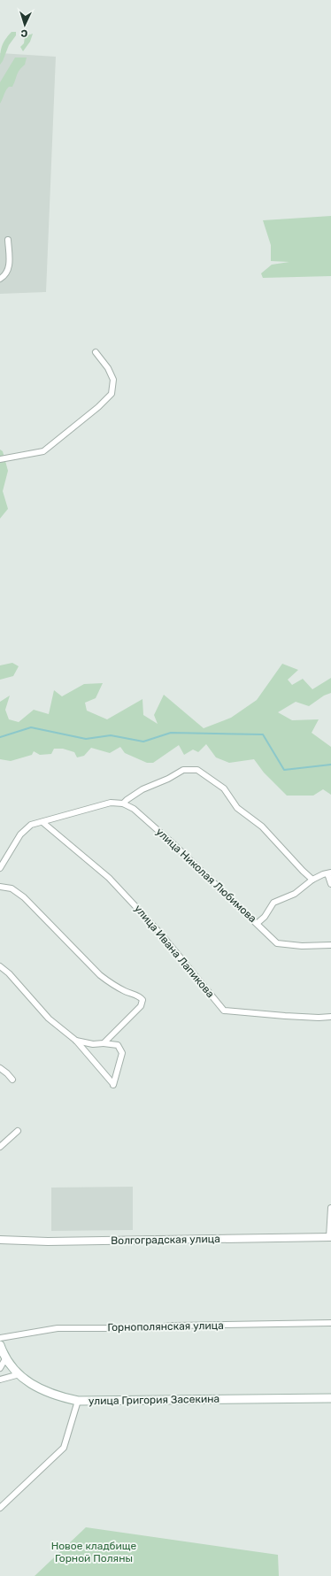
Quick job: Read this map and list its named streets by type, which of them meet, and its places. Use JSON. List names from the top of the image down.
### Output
{
  "streets": {
    "main road": ["улица Григория Засекина"],
    "street": [
      "улица Николая Любимова",
      "улица Ивана Лапикова",
      "Волгоградская улица",
      "Горнополянская улица"
    ]
  },
  "parks": ["Новое кладбище Горной Поляны"],
  "north": "bottom"
}
